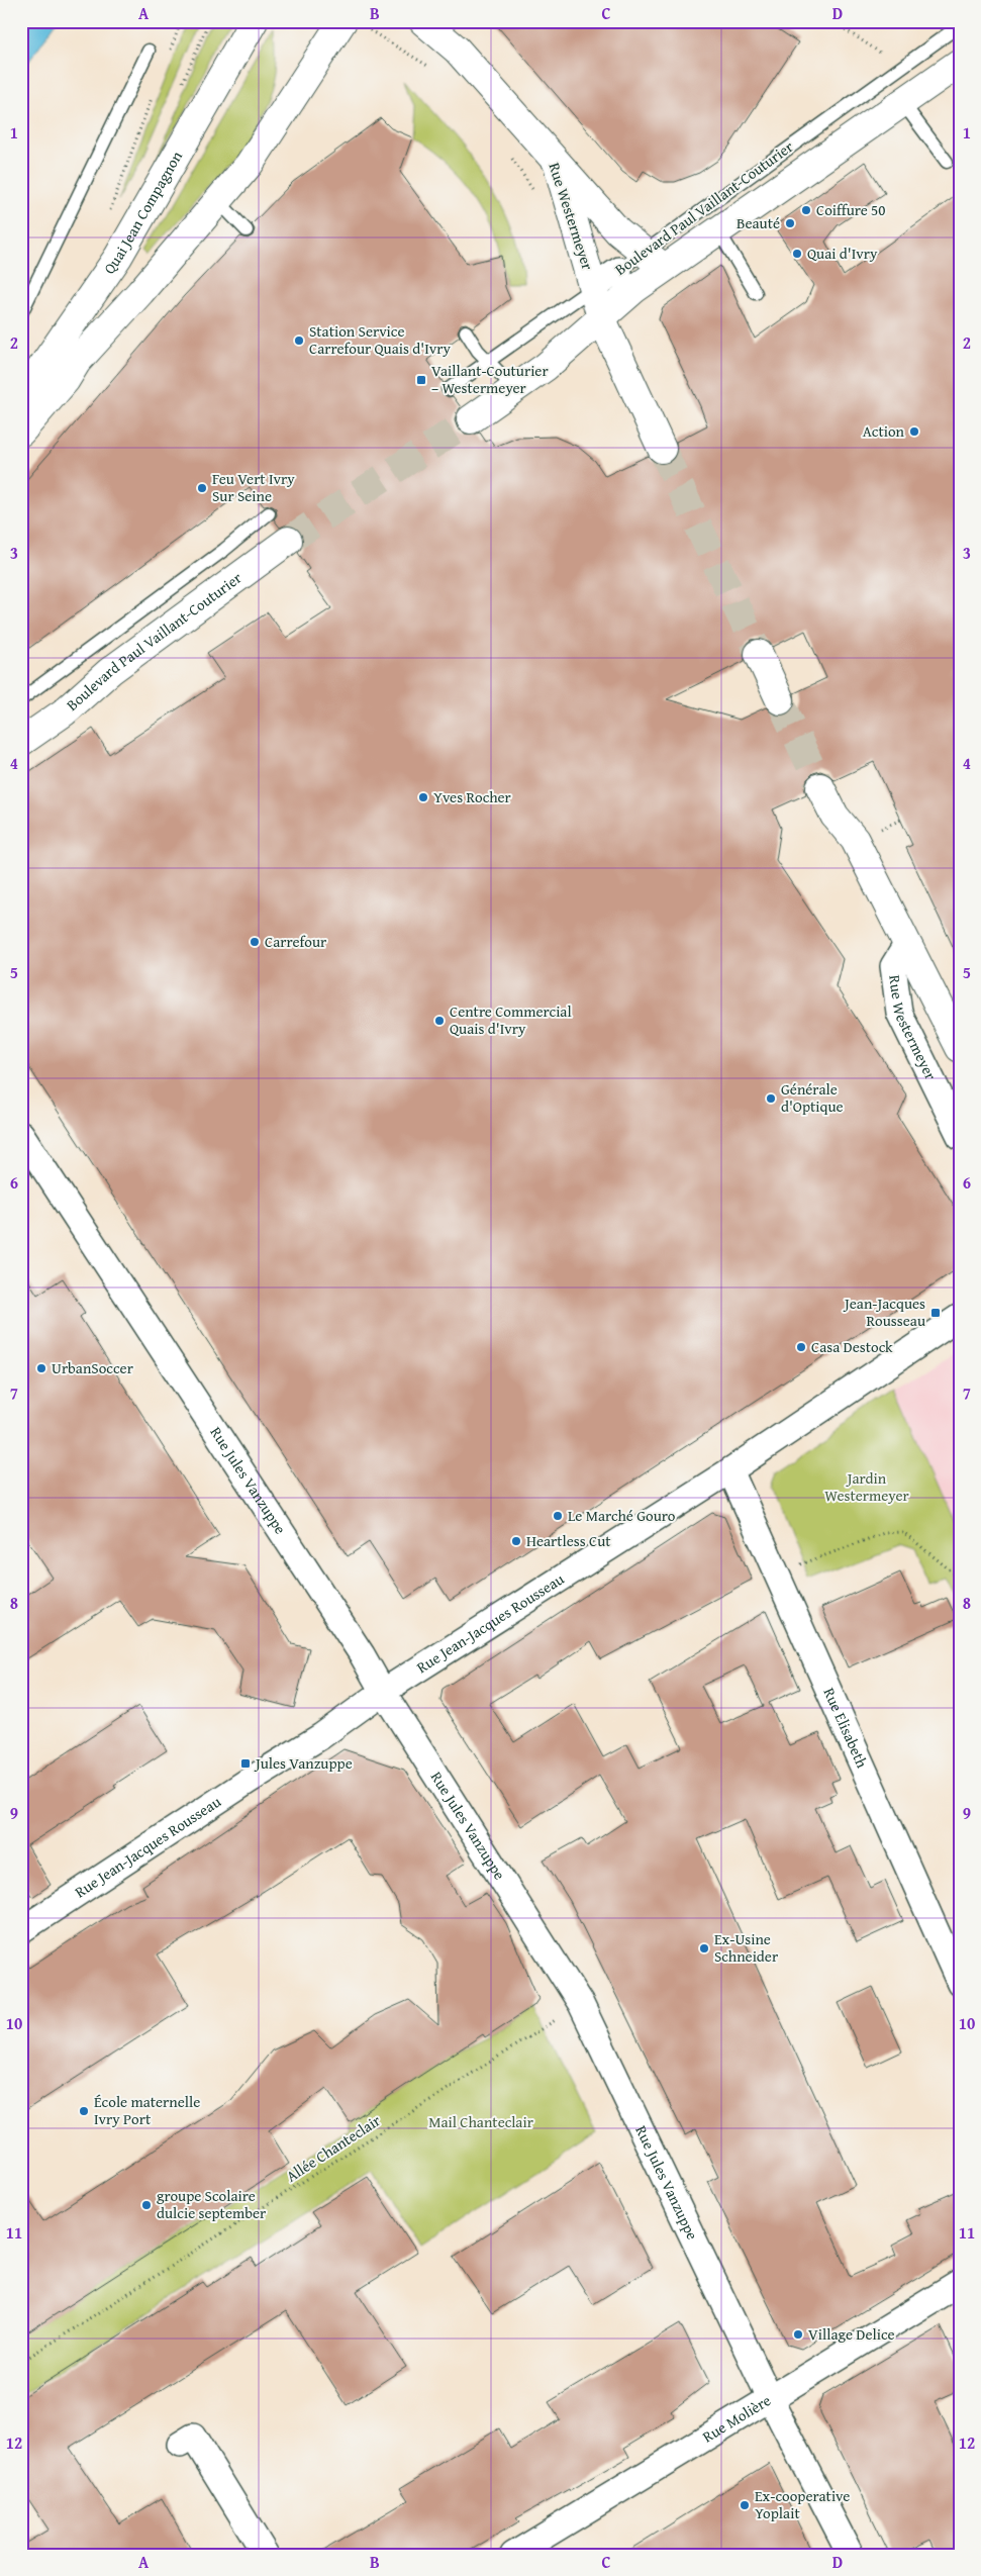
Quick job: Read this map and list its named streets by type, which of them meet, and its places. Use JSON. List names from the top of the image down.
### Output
{
  "streets": {
    "main road": ["Boulevard Paul Vaillant-Couturier", "Quai Jean Compagnon", "Rue Westermeyer"],
    "street": [
      "Rue Jules Vanzuppe",
      "Rue Jean-Jacques Rousseau",
      "Rue Elisabeth",
      "Rue Molière"
    ],
    "path": ["Allée Chanteclair"]
  },
  "crossings": [
    ["Boulevard Paul Vaillant-Couturier", "Rue Westermeyer"],
    ["Rue Jules Vanzuppe", "Rue Jean-Jacques Rousseau"],
    ["Rue Jules Vanzuppe", "Allée Chanteclair"],
    ["Rue Jules Vanzuppe", "Rue Molière"],
    ["Rue Jean-Jacques Rousseau", "Rue Elisabeth"]
  ],
  "parks": ["Jardin Westermeyer", "Mail Chanteclair"],
  "places": {
    "other": [
      "Coiffure 50",
      "Beauté",
      "Quai d'Ivry",
      "Station Service Carrefour Quais d'Ivry",
      "Action",
      "Feu Vert Ivry Sur Seine",
      "Yves Rocher",
      "Carrefour",
      "Centre Commercial Quais d'Ivry",
      "Générale d'Optique",
      "Casa Destock",
      "UrbanSoccer",
      "Le Marché Gouro",
      "Heartless Cut",
      "Ex-Usine Schneider",
      "École maternelle Ivry Port",
      "groupe Scolaire dulcie september",
      "Village Delice",
      "Ex-cooperative Yoplait"
    ],
    "transit": ["Vaillant-Couturier – Westermeyer", "Jean-Jacques Rousseau", "Jules Vanzuppe"]
  },
  "grid": {
    "columns": [
      "A",
      "B",
      "C",
      "D"
    ],
    "rows": [
      "1",
      "2",
      "3",
      "4",
      "5",
      "6",
      "7",
      "8",
      "9",
      "10",
      "11",
      "12"
    ]
  }
}
